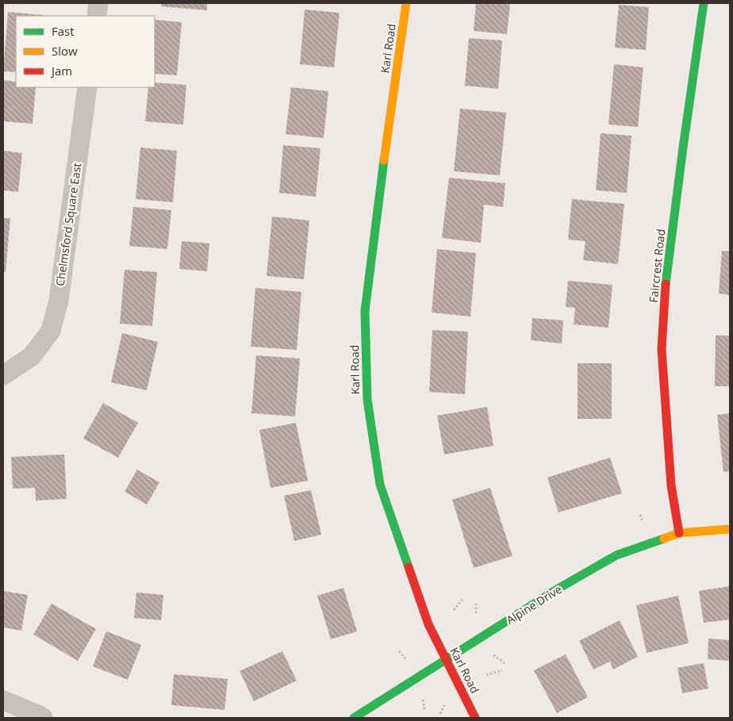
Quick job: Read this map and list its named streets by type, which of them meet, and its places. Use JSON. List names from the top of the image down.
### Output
{
  "streets": {
    "street": [
      "Karl Road",
      "Chelmsford Square East",
      "Faircrest Road",
      "Alpine Drive"
    ]
  },
  "crossings": [
    ["Karl Road", "Alpine Drive"],
    ["Faircrest Road", "Alpine Drive"]
  ],
  "legend": ["Fast", "Slow", "Jam"]
}
